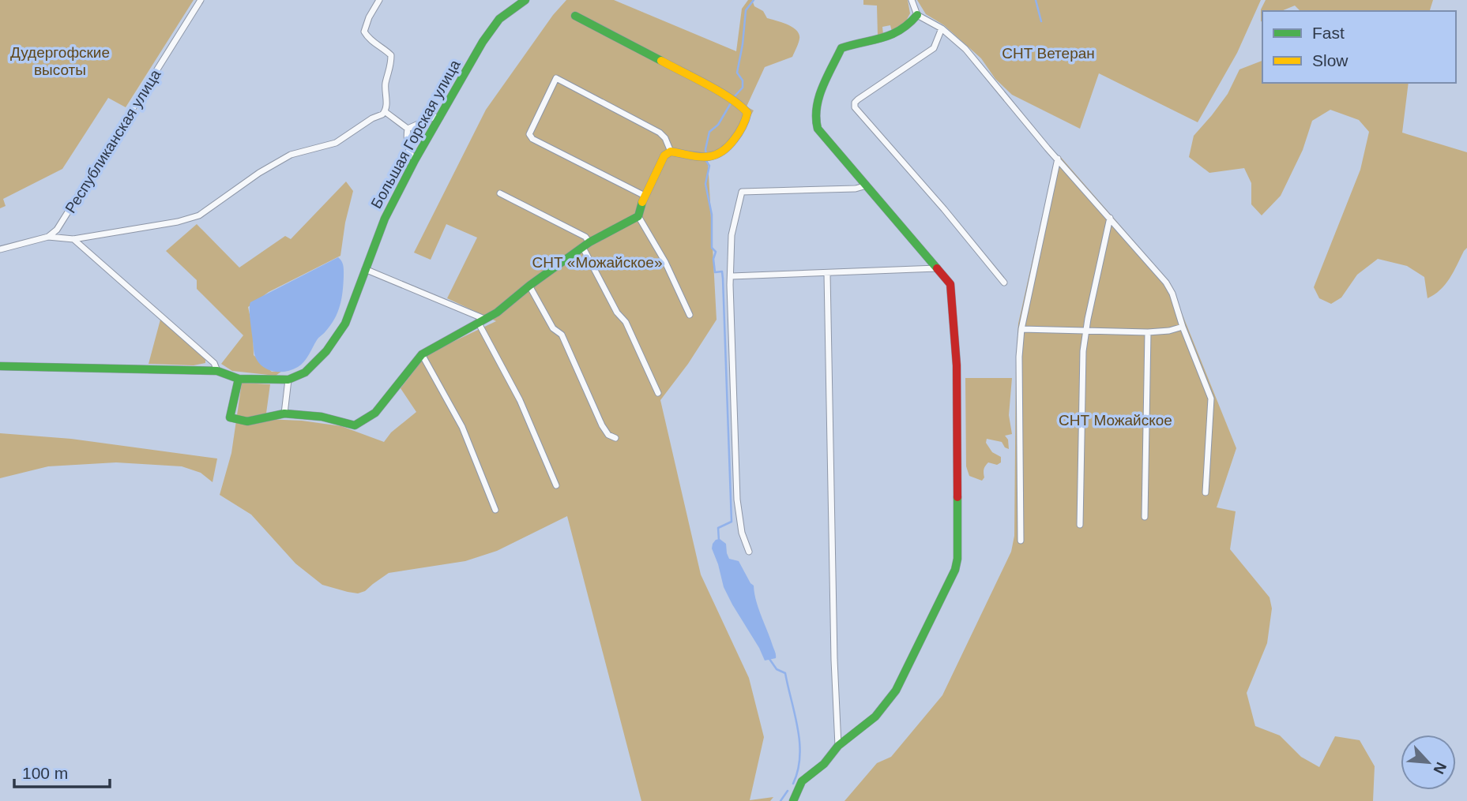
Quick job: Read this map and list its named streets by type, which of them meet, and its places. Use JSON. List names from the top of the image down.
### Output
{
  "streets": {
    "street": ["Большая Горская улица", "Республиканская улица"]
  },
  "parks": [
    "Дудергофские высоты",
    "СНТ Ветеран",
    "СНТ «Можайское»",
    "СНТ Можайское"
  ],
  "legend": ["Fast", "Slow"],
  "scale_bar": "100 m",
  "north": "bottom right"
}
